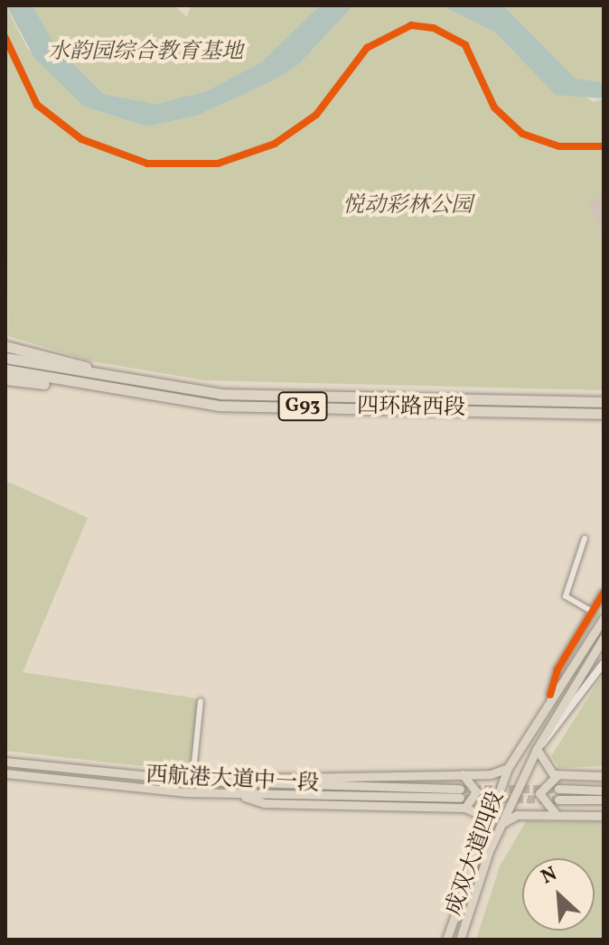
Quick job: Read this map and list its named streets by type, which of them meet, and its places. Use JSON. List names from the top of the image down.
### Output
{
  "streets": {
    "highway": ["G93", "四环路西段"],
    "main road": ["西航港大道中一段", "成双大道四段"]
  },
  "parks": ["水韵园综合教育基地", "悦动彩林公园"],
  "north": "top left"
}
